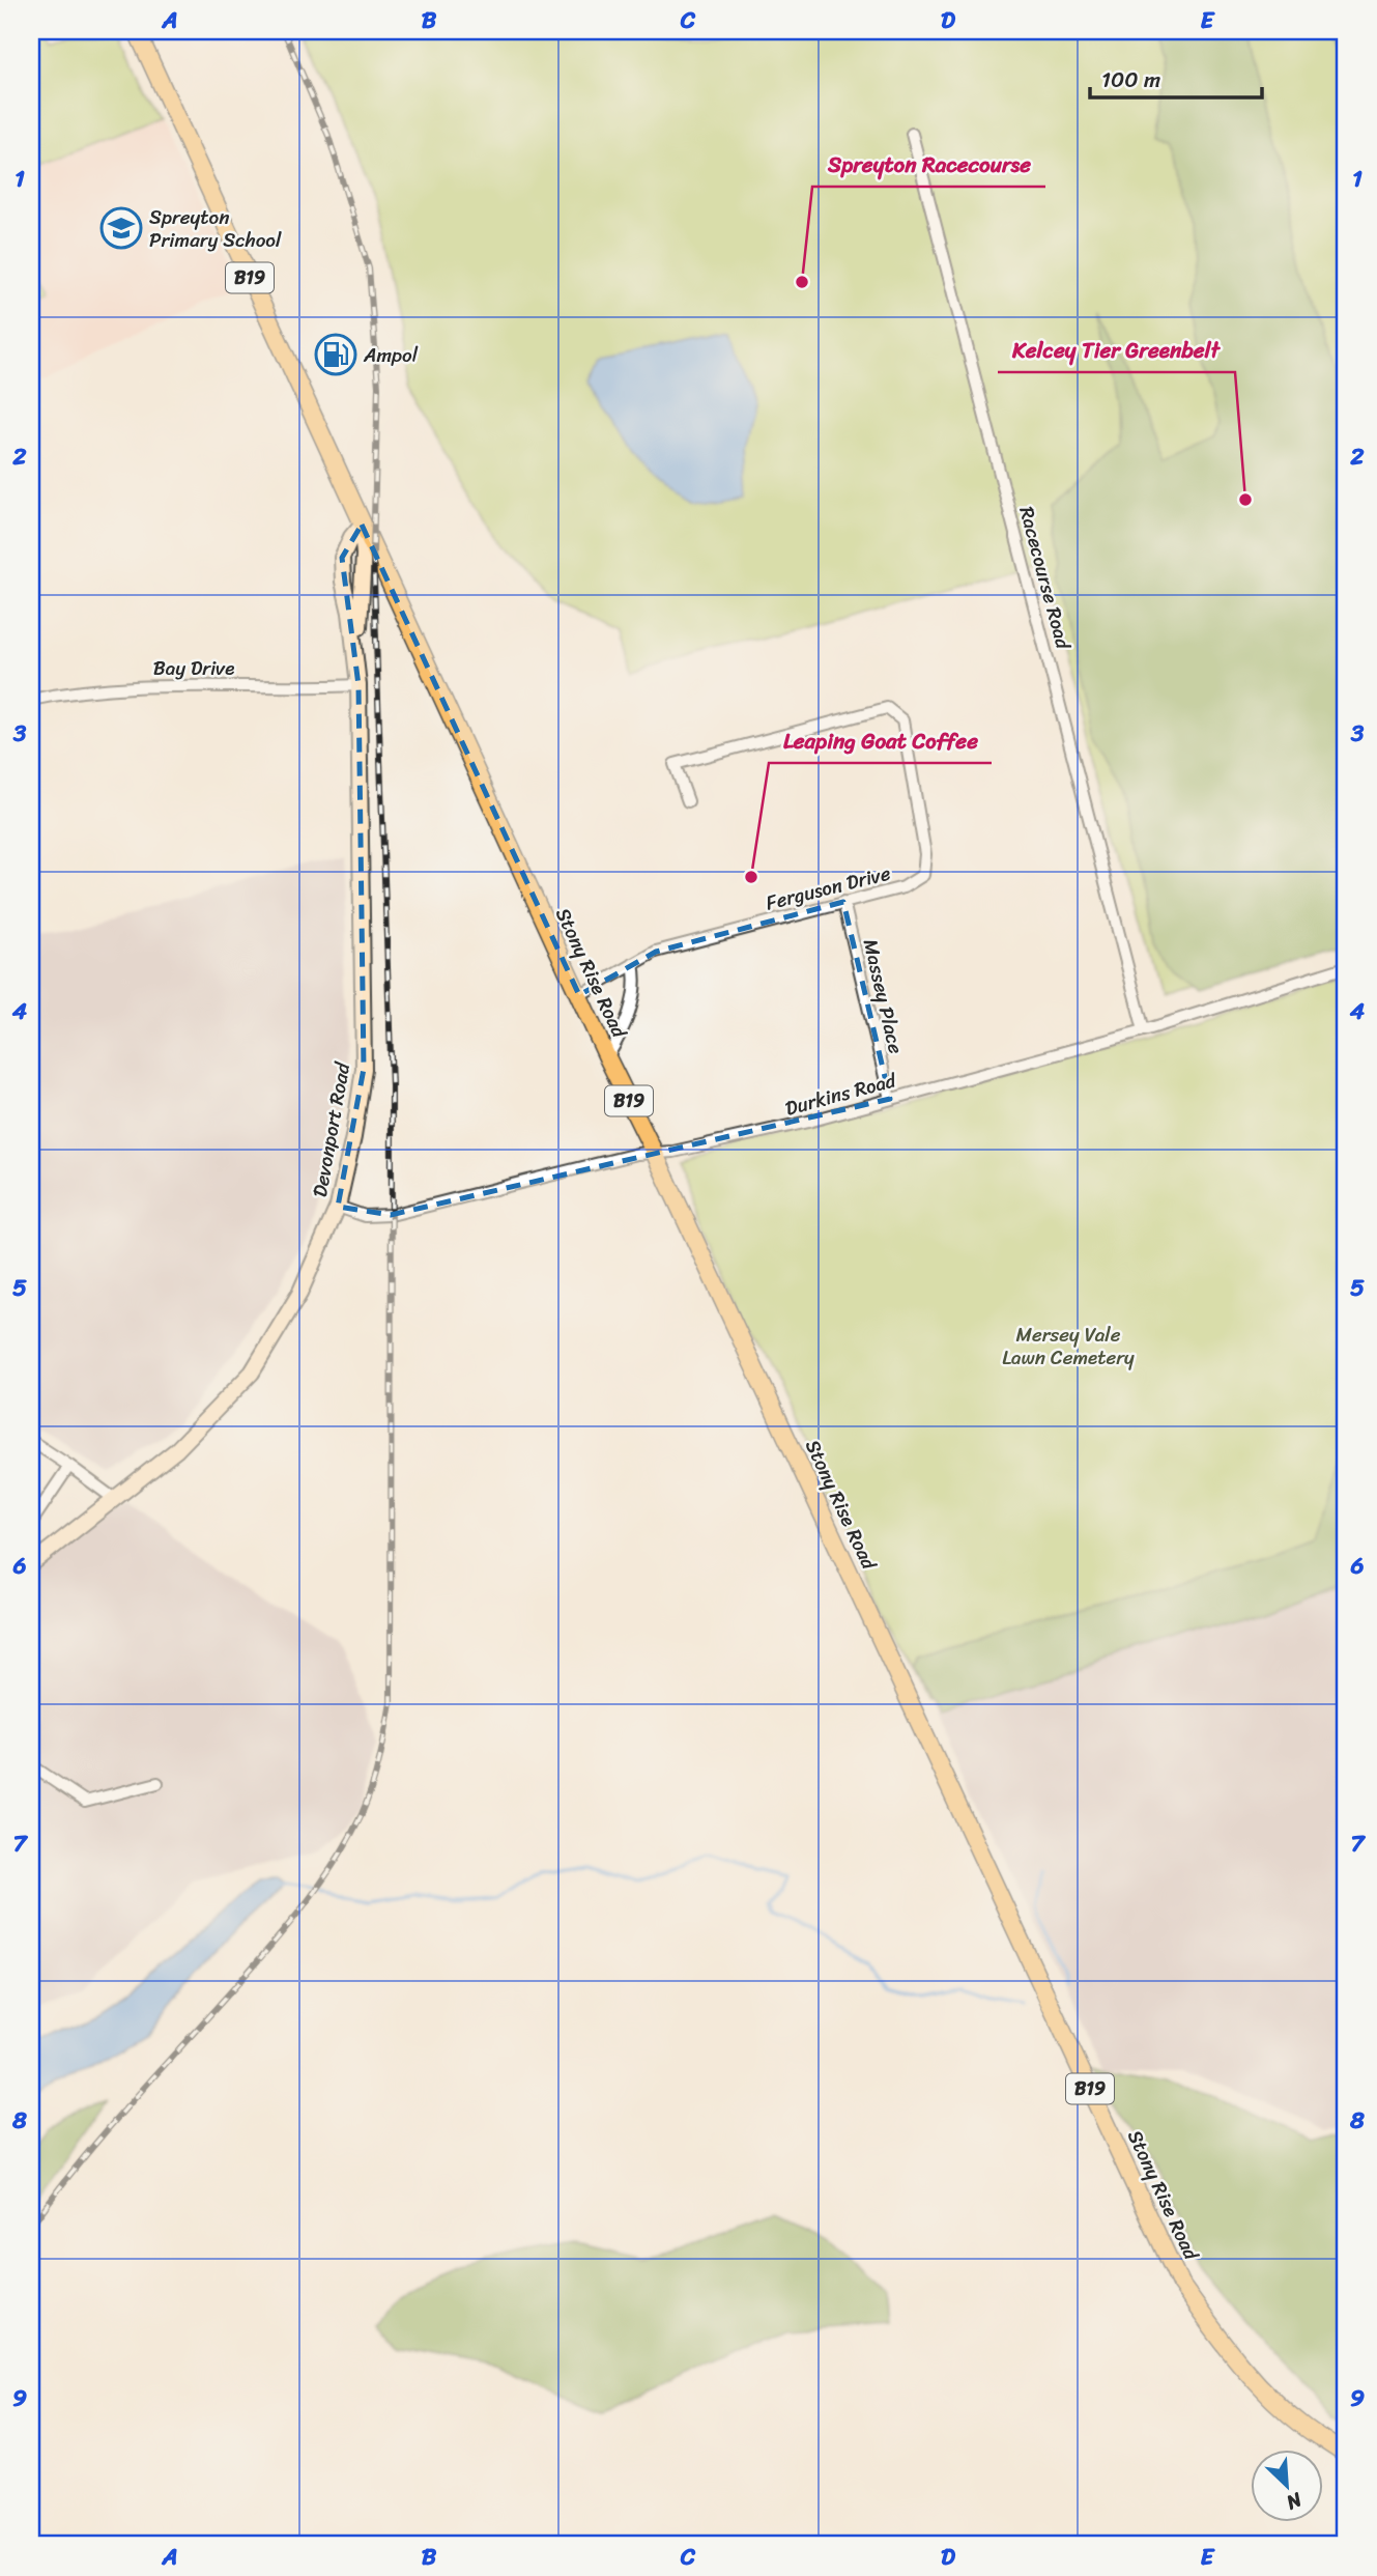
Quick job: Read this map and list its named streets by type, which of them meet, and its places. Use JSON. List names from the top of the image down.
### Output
{
  "streets": {
    "main road": ["B19", "Stony Rise Road", "Devonport Road"],
    "street": [
      "Racecourse Road",
      "Bay Drive",
      "Ferguson Drive",
      "Massey Place",
      "Durkins Road"
    ]
  },
  "crossings": [
    ["B19", "Stony Rise Road"],
    ["B19", "Devonport Road"],
    ["Racecourse Road", "Durkins Road"],
    ["Bay Drive", "Devonport Road"],
    ["Ferguson Drive", "Stony Rise Road"],
    ["Ferguson Drive", "Massey Place"],
    ["Stony Rise Road", "Durkins Road"],
    ["Stony Rise Road", "Devonport Road"],
    ["Massey Place", "Durkins Road"],
    ["Durkins Road", "Devonport Road"]
  ],
  "parks": ["Mersey Vale Lawn Cemetery"],
  "places": {
    "school or university": ["Spreyton Primary School"],
    "other": ["Spreyton Racecourse", "Kelcey Tier Greenbelt", "Leaping Goat Coffee"],
    "fuel station": ["Ampol"]
  },
  "scale_bar": "100 m",
  "north": "bottom right",
  "grid": {
    "columns": [
      "A",
      "B",
      "C",
      "D",
      "E"
    ],
    "rows": [
      "1",
      "2",
      "3",
      "4",
      "5",
      "6",
      "7",
      "8",
      "9"
    ]
  }
}
